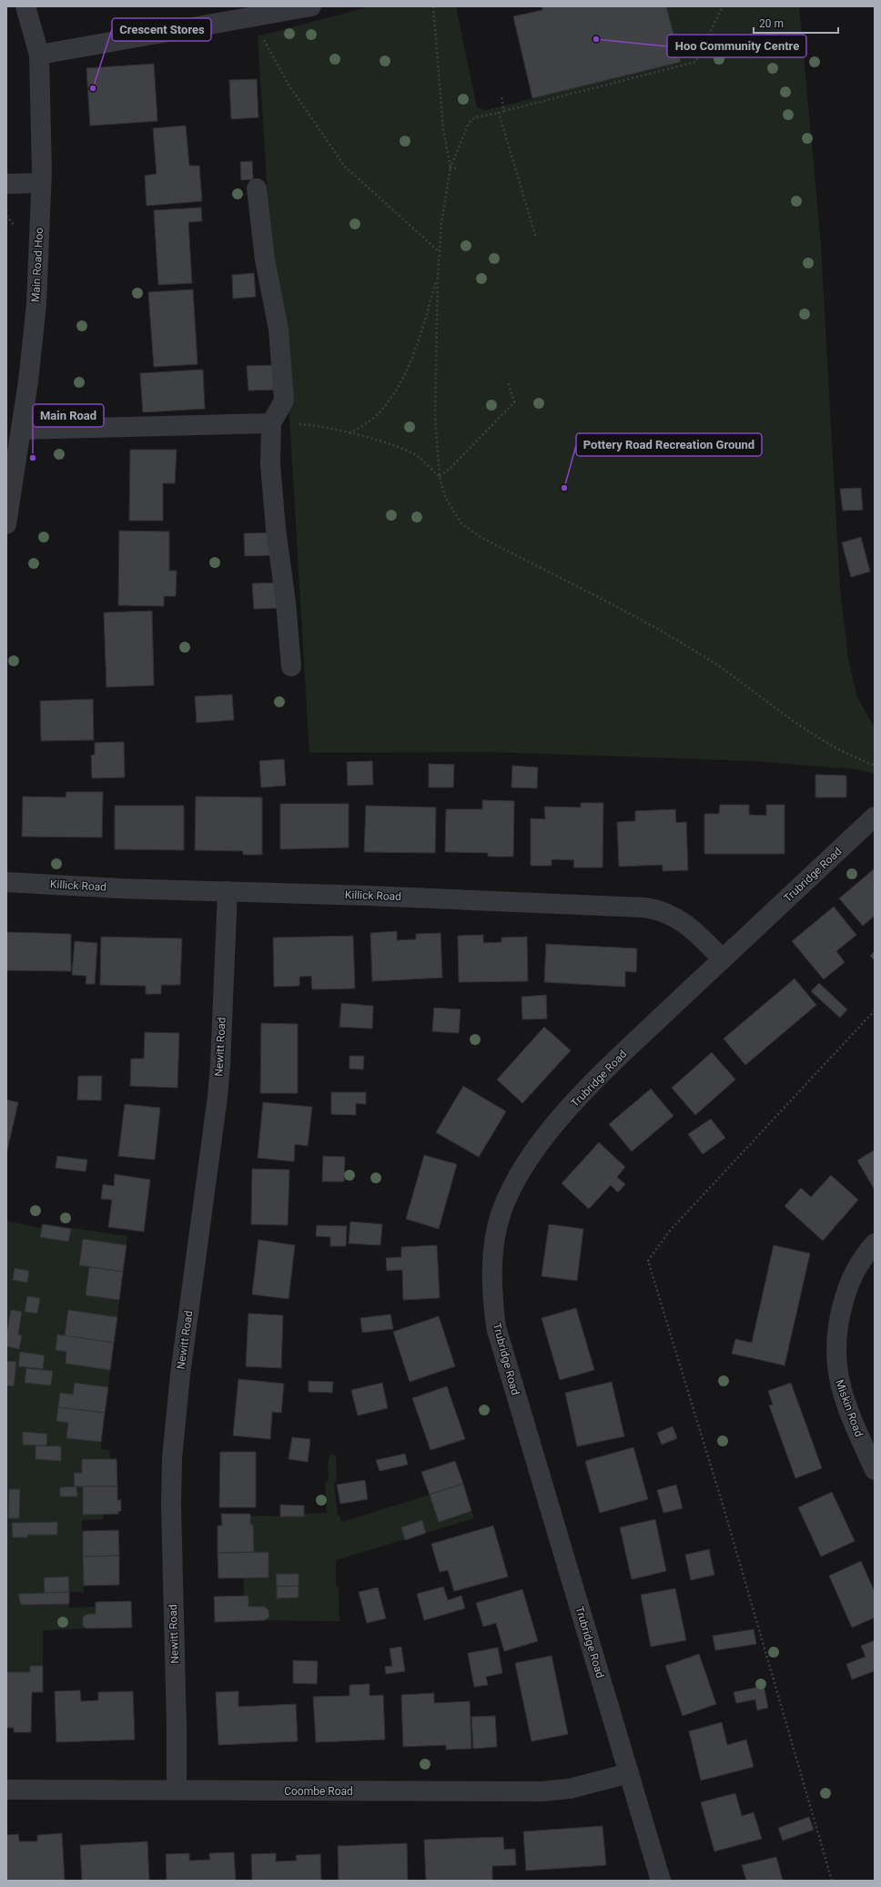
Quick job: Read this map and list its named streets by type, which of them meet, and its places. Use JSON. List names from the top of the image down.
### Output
{
  "streets": {
    "street": [
      "Main Road Hoo",
      "Trubridge Road",
      "Killick Road",
      "Newitt Road",
      "Miskin Road",
      "Coombe Road"
    ]
  },
  "crossings": [
    ["Trubridge Road", "Killick Road"],
    ["Trubridge Road", "Coombe Road"],
    ["Killick Road", "Newitt Road"],
    ["Newitt Road", "Coombe Road"]
  ],
  "places": [
    "Hoo Community Centre",
    "Crescent Stores",
    "Main Road",
    "Pottery Road Recreation Ground"
  ],
  "scale_bar": "20 m"
}
